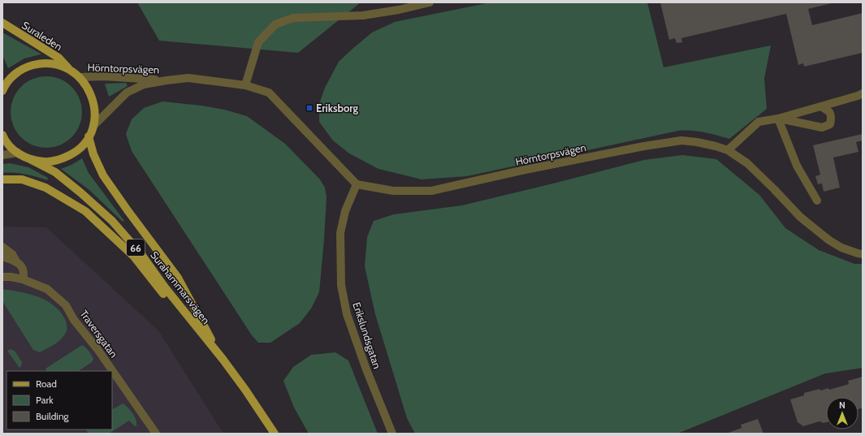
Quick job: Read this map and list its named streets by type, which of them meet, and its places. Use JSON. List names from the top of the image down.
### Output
{
  "streets": {
    "main road": ["Suraleden", "66", "Surahammarsvägen"],
    "street": ["Hörntorpsvägen", "Traversgatan", "Erikslundsgatan"]
  },
  "crossings": [
    ["Suraleden", "66"],
    ["Hörntorpsvägen", "66"],
    ["Hörntorpsvägen", "Erikslundsgatan"],
    ["66", "Surahammarsvägen"]
  ],
  "places": {
    "transit": ["Eriksborg"]
  },
  "legend": ["Road", "Park", "Building"],
  "north": "top"
}
